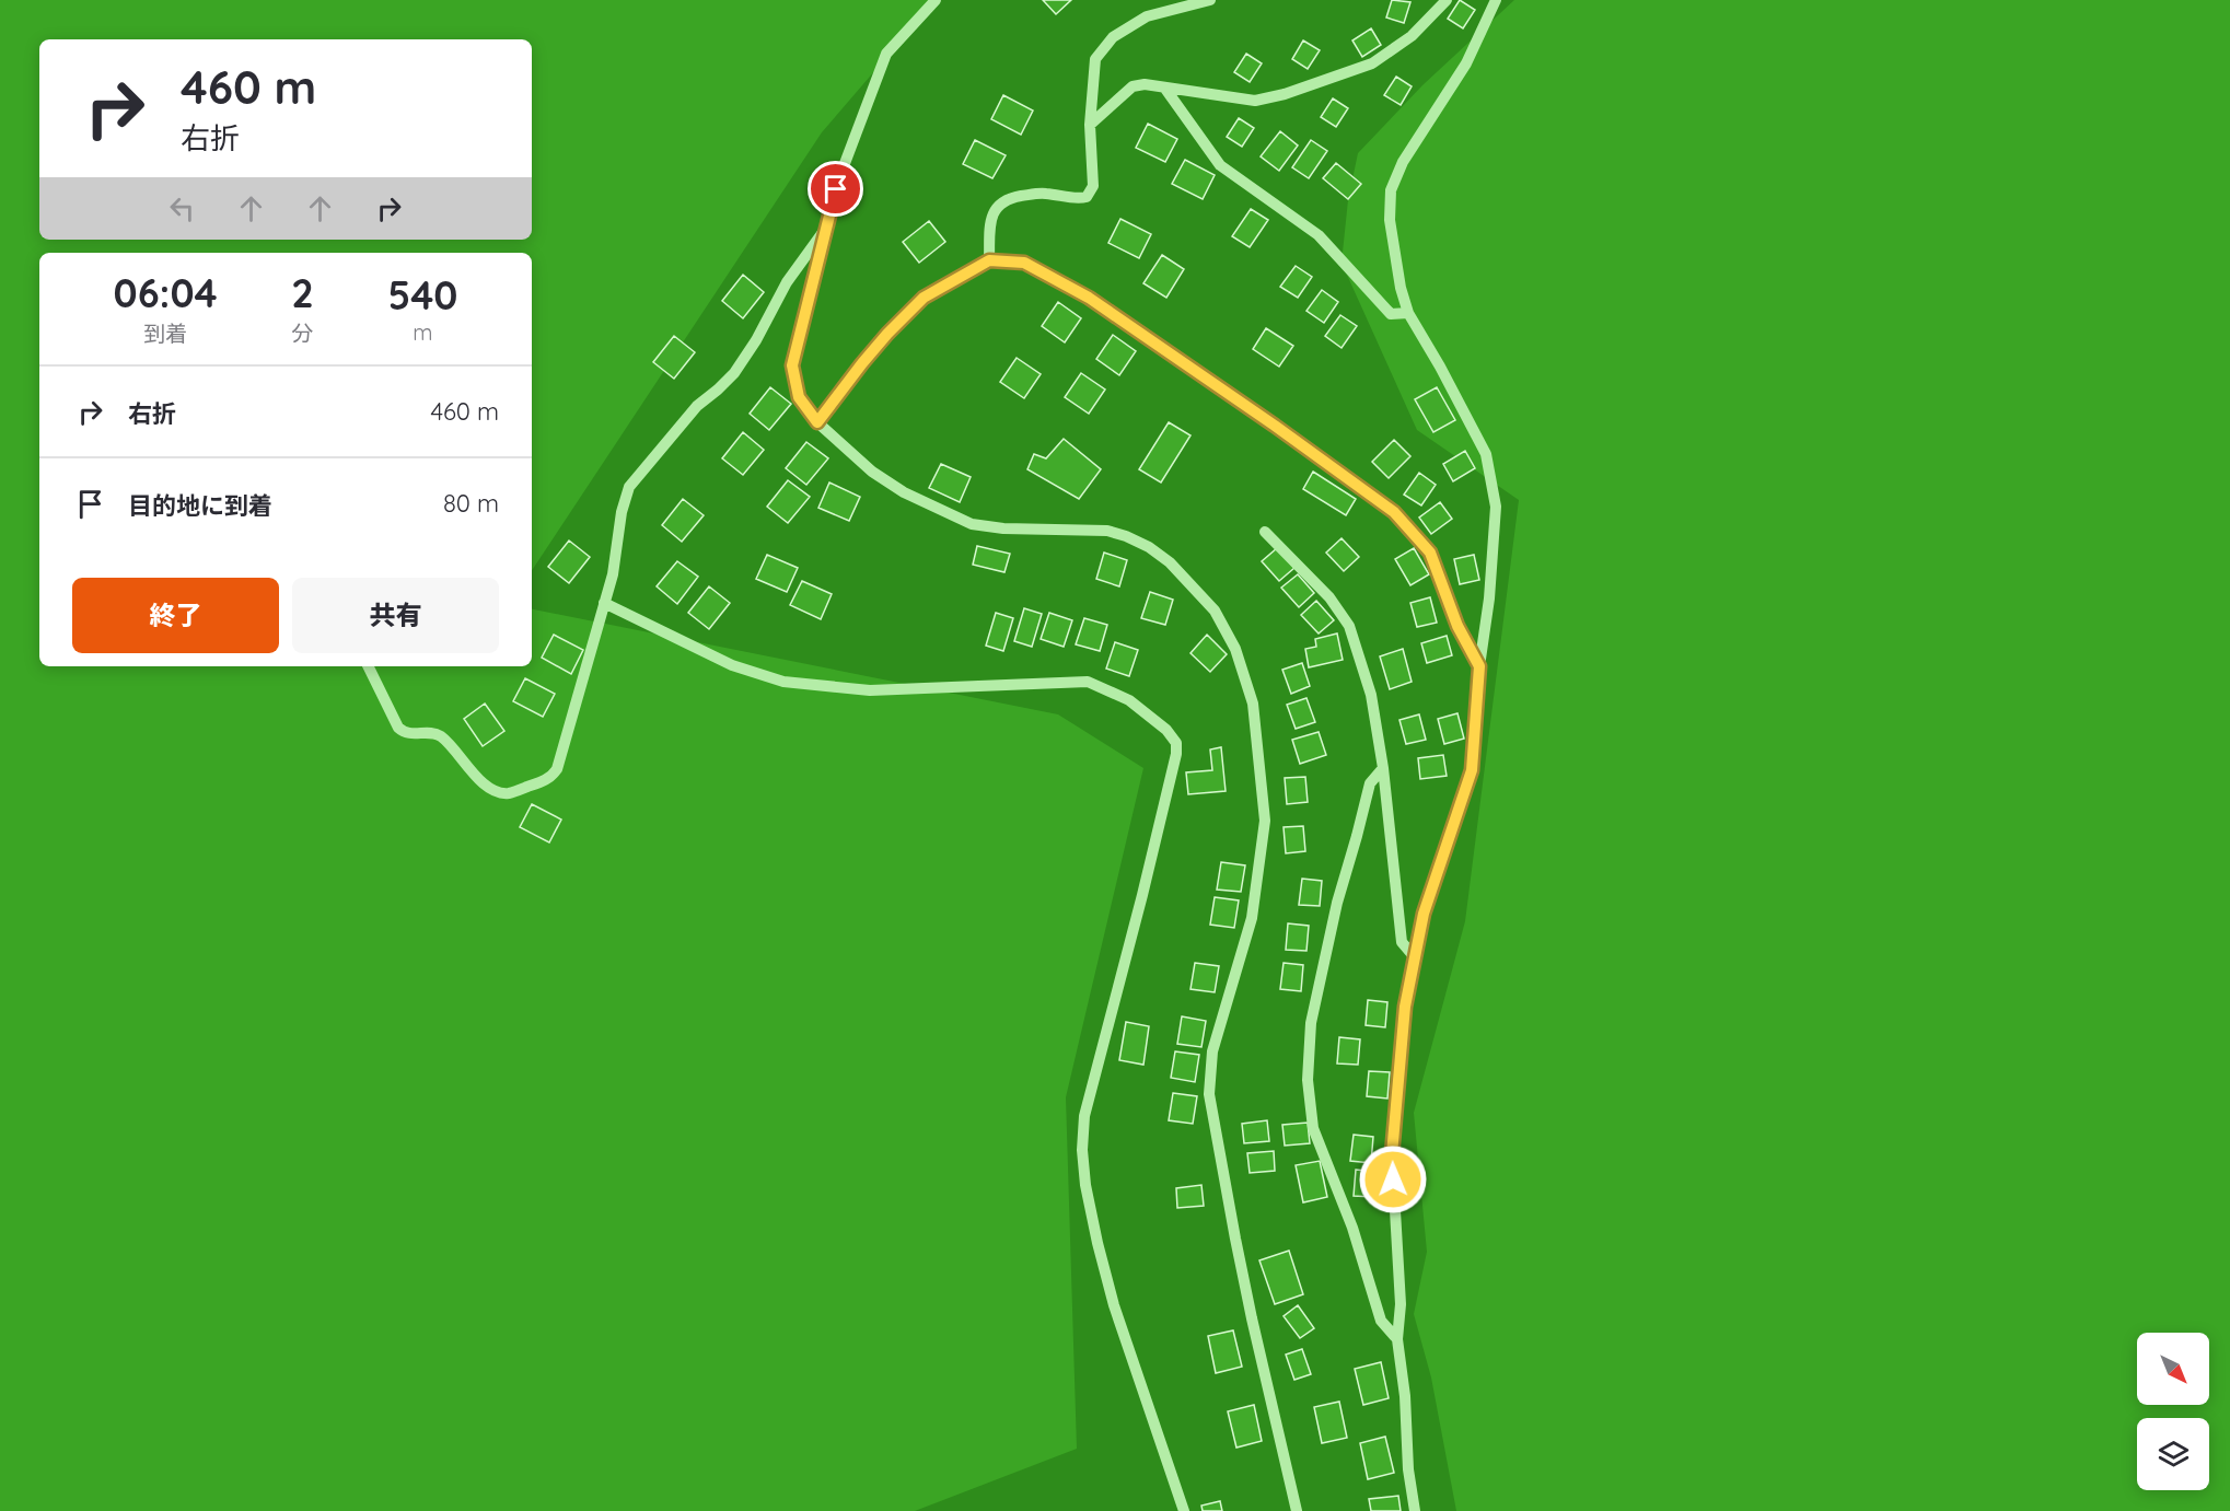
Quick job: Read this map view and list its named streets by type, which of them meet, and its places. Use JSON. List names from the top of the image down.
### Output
{
  "north": "bottom right",
  "page": {
    "turn": ["460 m", "右折"],
    "eta": [
      "06:04",
      "到着",
      "2",
      "分",
      "540",
      "m"
    ],
    "list": [
      {
        "name": "右折",
        "value": "460 m"
      },
      {
        "name": "目的地に到着",
        "value": "80 m"
      }
    ],
    "buttons": ["終了", "共有"]
  }
}
